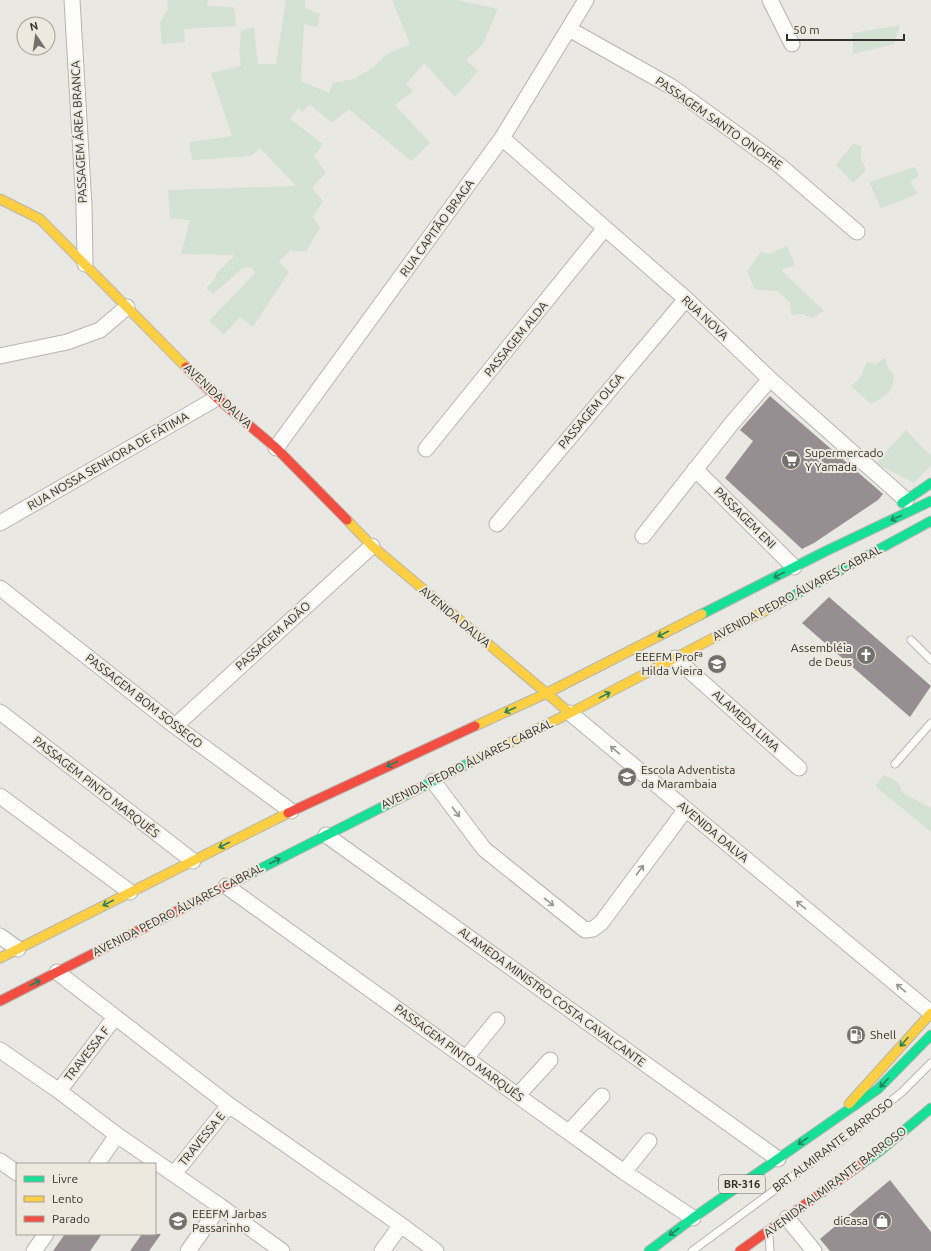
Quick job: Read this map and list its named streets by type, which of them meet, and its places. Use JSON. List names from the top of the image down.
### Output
{
  "streets": {
    "main road": [
      "AVENIDA DALVA",
      "AVENIDA PEDRO ÁLVARES CABRAL",
      "AVENIDA ALMIRANTE BARROSO",
      "BR-316"
    ],
    "street": [
      "PASSAGEM SANTO ONOFRE",
      "PASSAGEM ÁREA BRANCA",
      "RUA CAPITÃO BRAGA",
      "RUA NOVA",
      "PASSAGEM ALDA",
      "PASSAGEM OLGA",
      "RUA NOSSA SENHORA DE FÁTIMA",
      "PASSAGEM ENI",
      "PASSAGEM ADÃO",
      "PASSAGEM BOM SOSSEGO",
      "ALAMEDA LIMA",
      "PASSAGEM PINTO MARQUÊS",
      "ALAMEDA MINISTRO COSTA CAVALCANTE",
      "TRAVESSA F",
      "TRAVESSA E"
    ],
    "lane": ["BRT ALMIRANTE BARROSO"]
  },
  "crossings": [
    ["PASSAGEM SANTO ONOFRE", "RUA CAPITÃO BRAGA"],
    ["PASSAGEM ÁREA BRANCA", "AVENIDA DALVA"],
    ["RUA CAPITÃO BRAGA", "RUA NOVA"],
    ["RUA CAPITÃO BRAGA", "AVENIDA DALVA"],
    ["RUA NOVA", "PASSAGEM ALDA"],
    ["RUA NOVA", "PASSAGEM OLGA"],
    ["AVENIDA DALVA", "RUA NOSSA SENHORA DE FÁTIMA"],
    ["AVENIDA DALVA", "AVENIDA PEDRO ÁLVARES CABRAL"],
    ["AVENIDA DALVA", "PASSAGEM ADÃO"],
    ["PASSAGEM ENI", "AVENIDA PEDRO ÁLVARES CABRAL"],
    ["AVENIDA PEDRO ÁLVARES CABRAL", "PASSAGEM BOM SOSSEGO"],
    ["AVENIDA PEDRO ÁLVARES CABRAL", "ALAMEDA LIMA"],
    ["AVENIDA PEDRO ÁLVARES CABRAL", "PASSAGEM PINTO MARQUÊS"],
    ["AVENIDA PEDRO ÁLVARES CABRAL", "ALAMEDA MINISTRO COSTA CAVALCANTE"],
    ["PASSAGEM ADÃO", "PASSAGEM BOM SOSSEGO"],
    ["PASSAGEM PINTO MARQUÊS", "BR-316"],
    ["ALAMEDA MINISTRO COSTA CAVALCANTE", "BR-316"]
  ],
  "one_way": ["AVENIDA DALVA"],
  "places": {
    "supermarket": ["Supermercado Y Yamada"],
    "church": ["Assembléia de Deus"],
    "school or university": ["EEEFM Profª Hilda Vieira", "Escola Adventista da Marambaia", "EEEFM Jarbas Passarinho"],
    "fuel station": ["Shell"],
    "shop": ["diCasa"]
  },
  "legend": ["Livre", "Lento", "Parado"],
  "scale_bar": "50 m",
  "north": "top"
}
